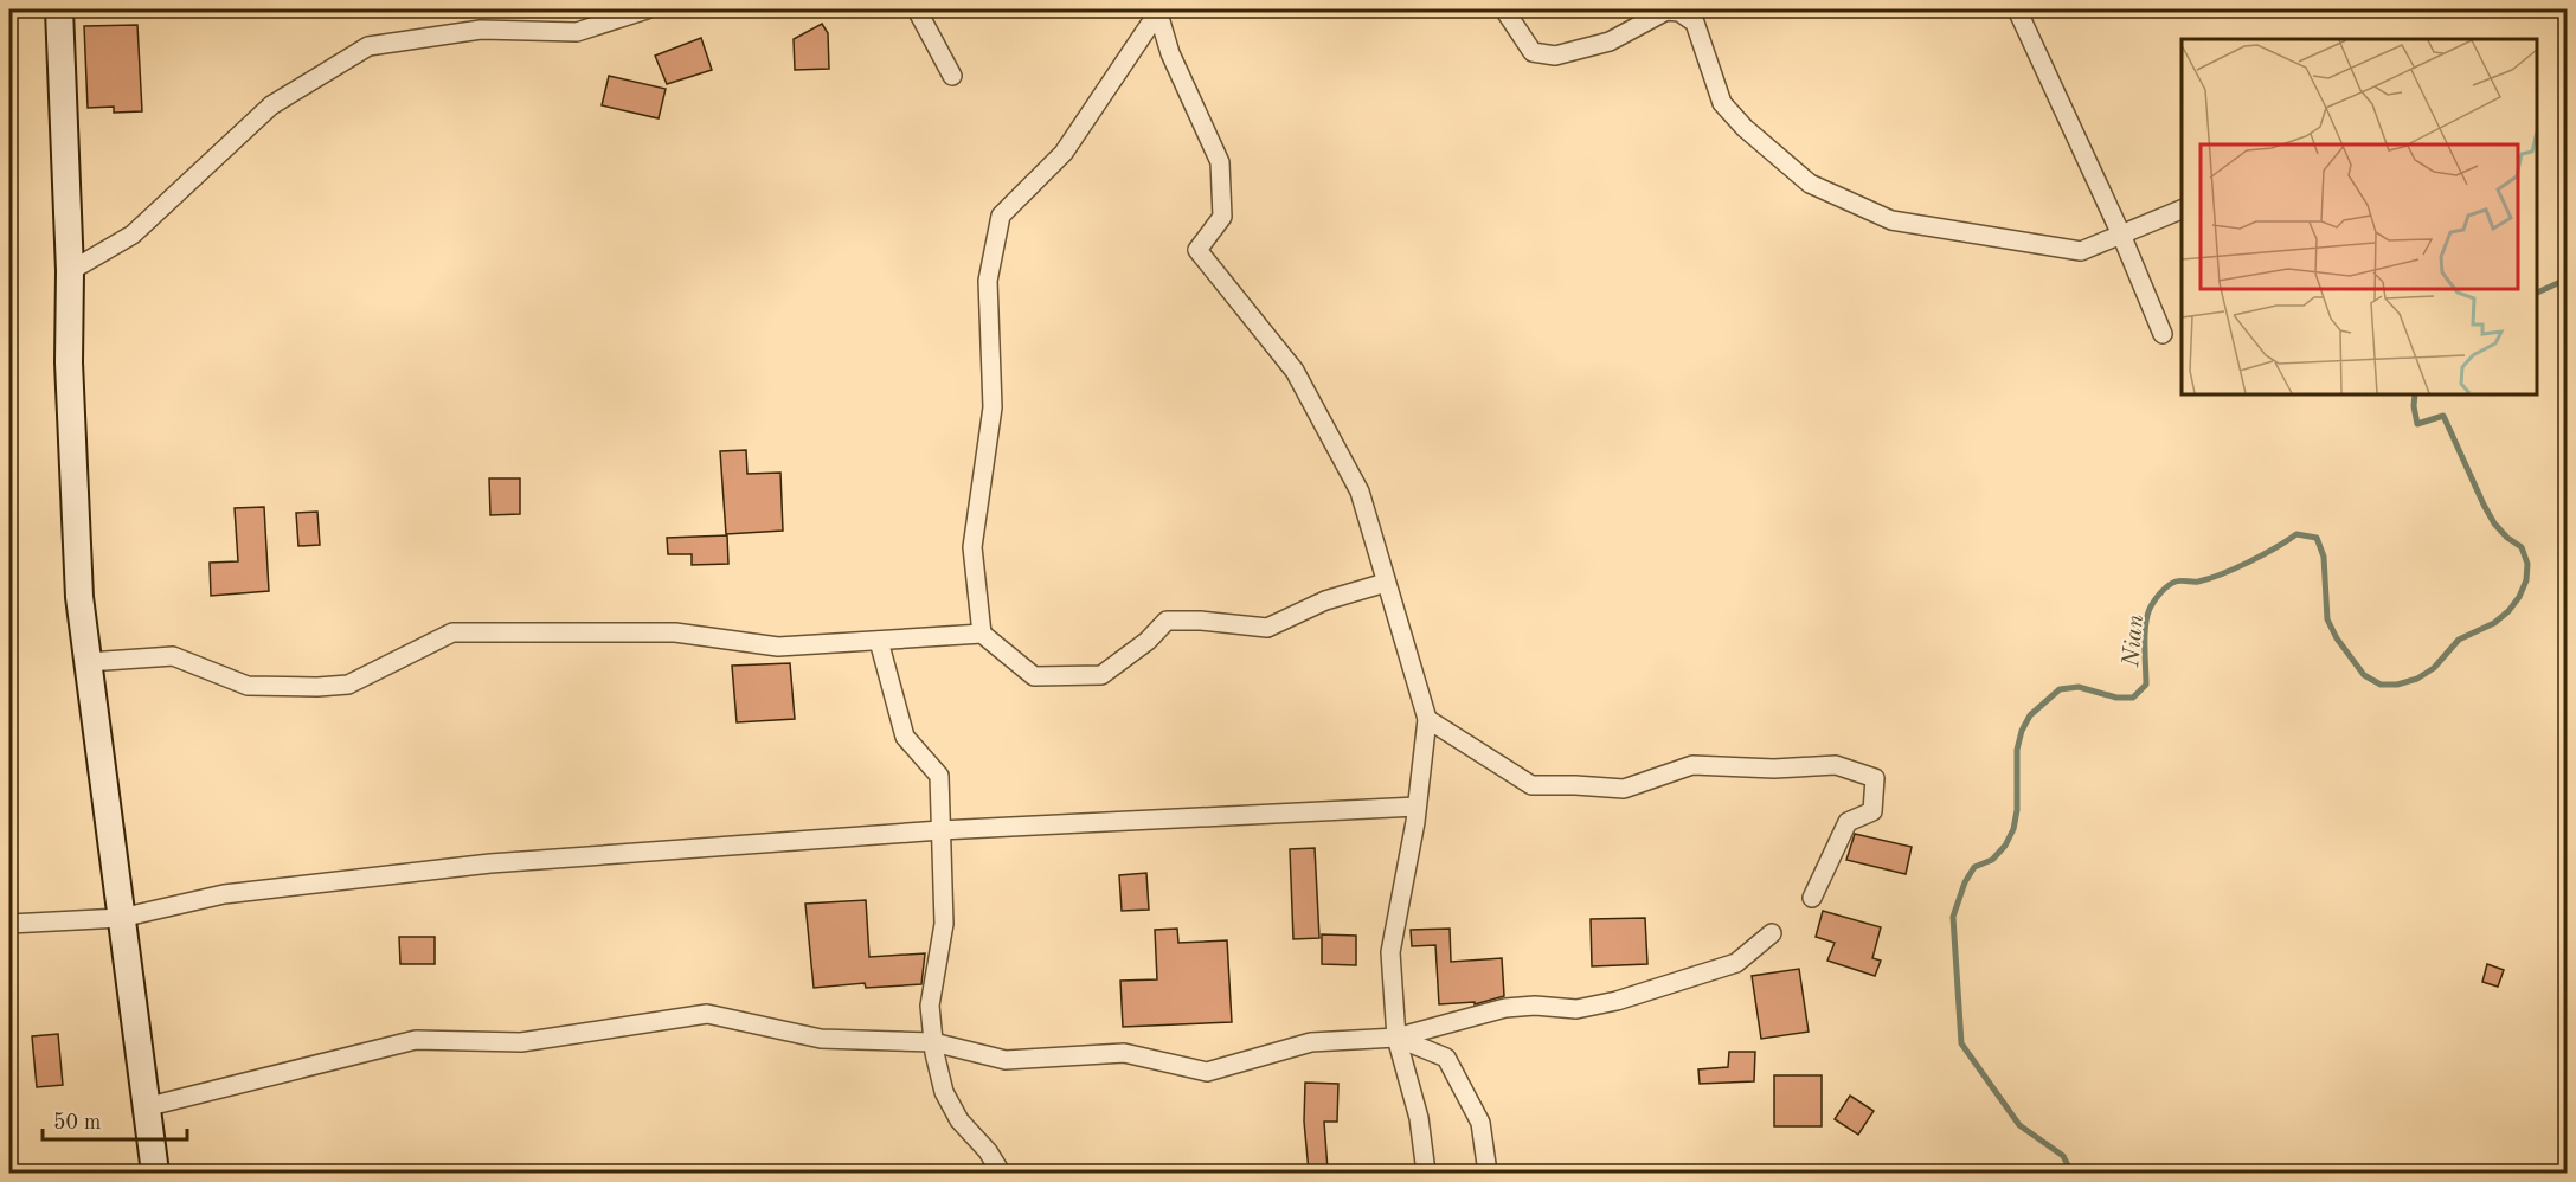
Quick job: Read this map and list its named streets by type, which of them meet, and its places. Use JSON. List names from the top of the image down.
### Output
{
  "water": ["Nian"],
  "scale_bar": "50 m"
}
